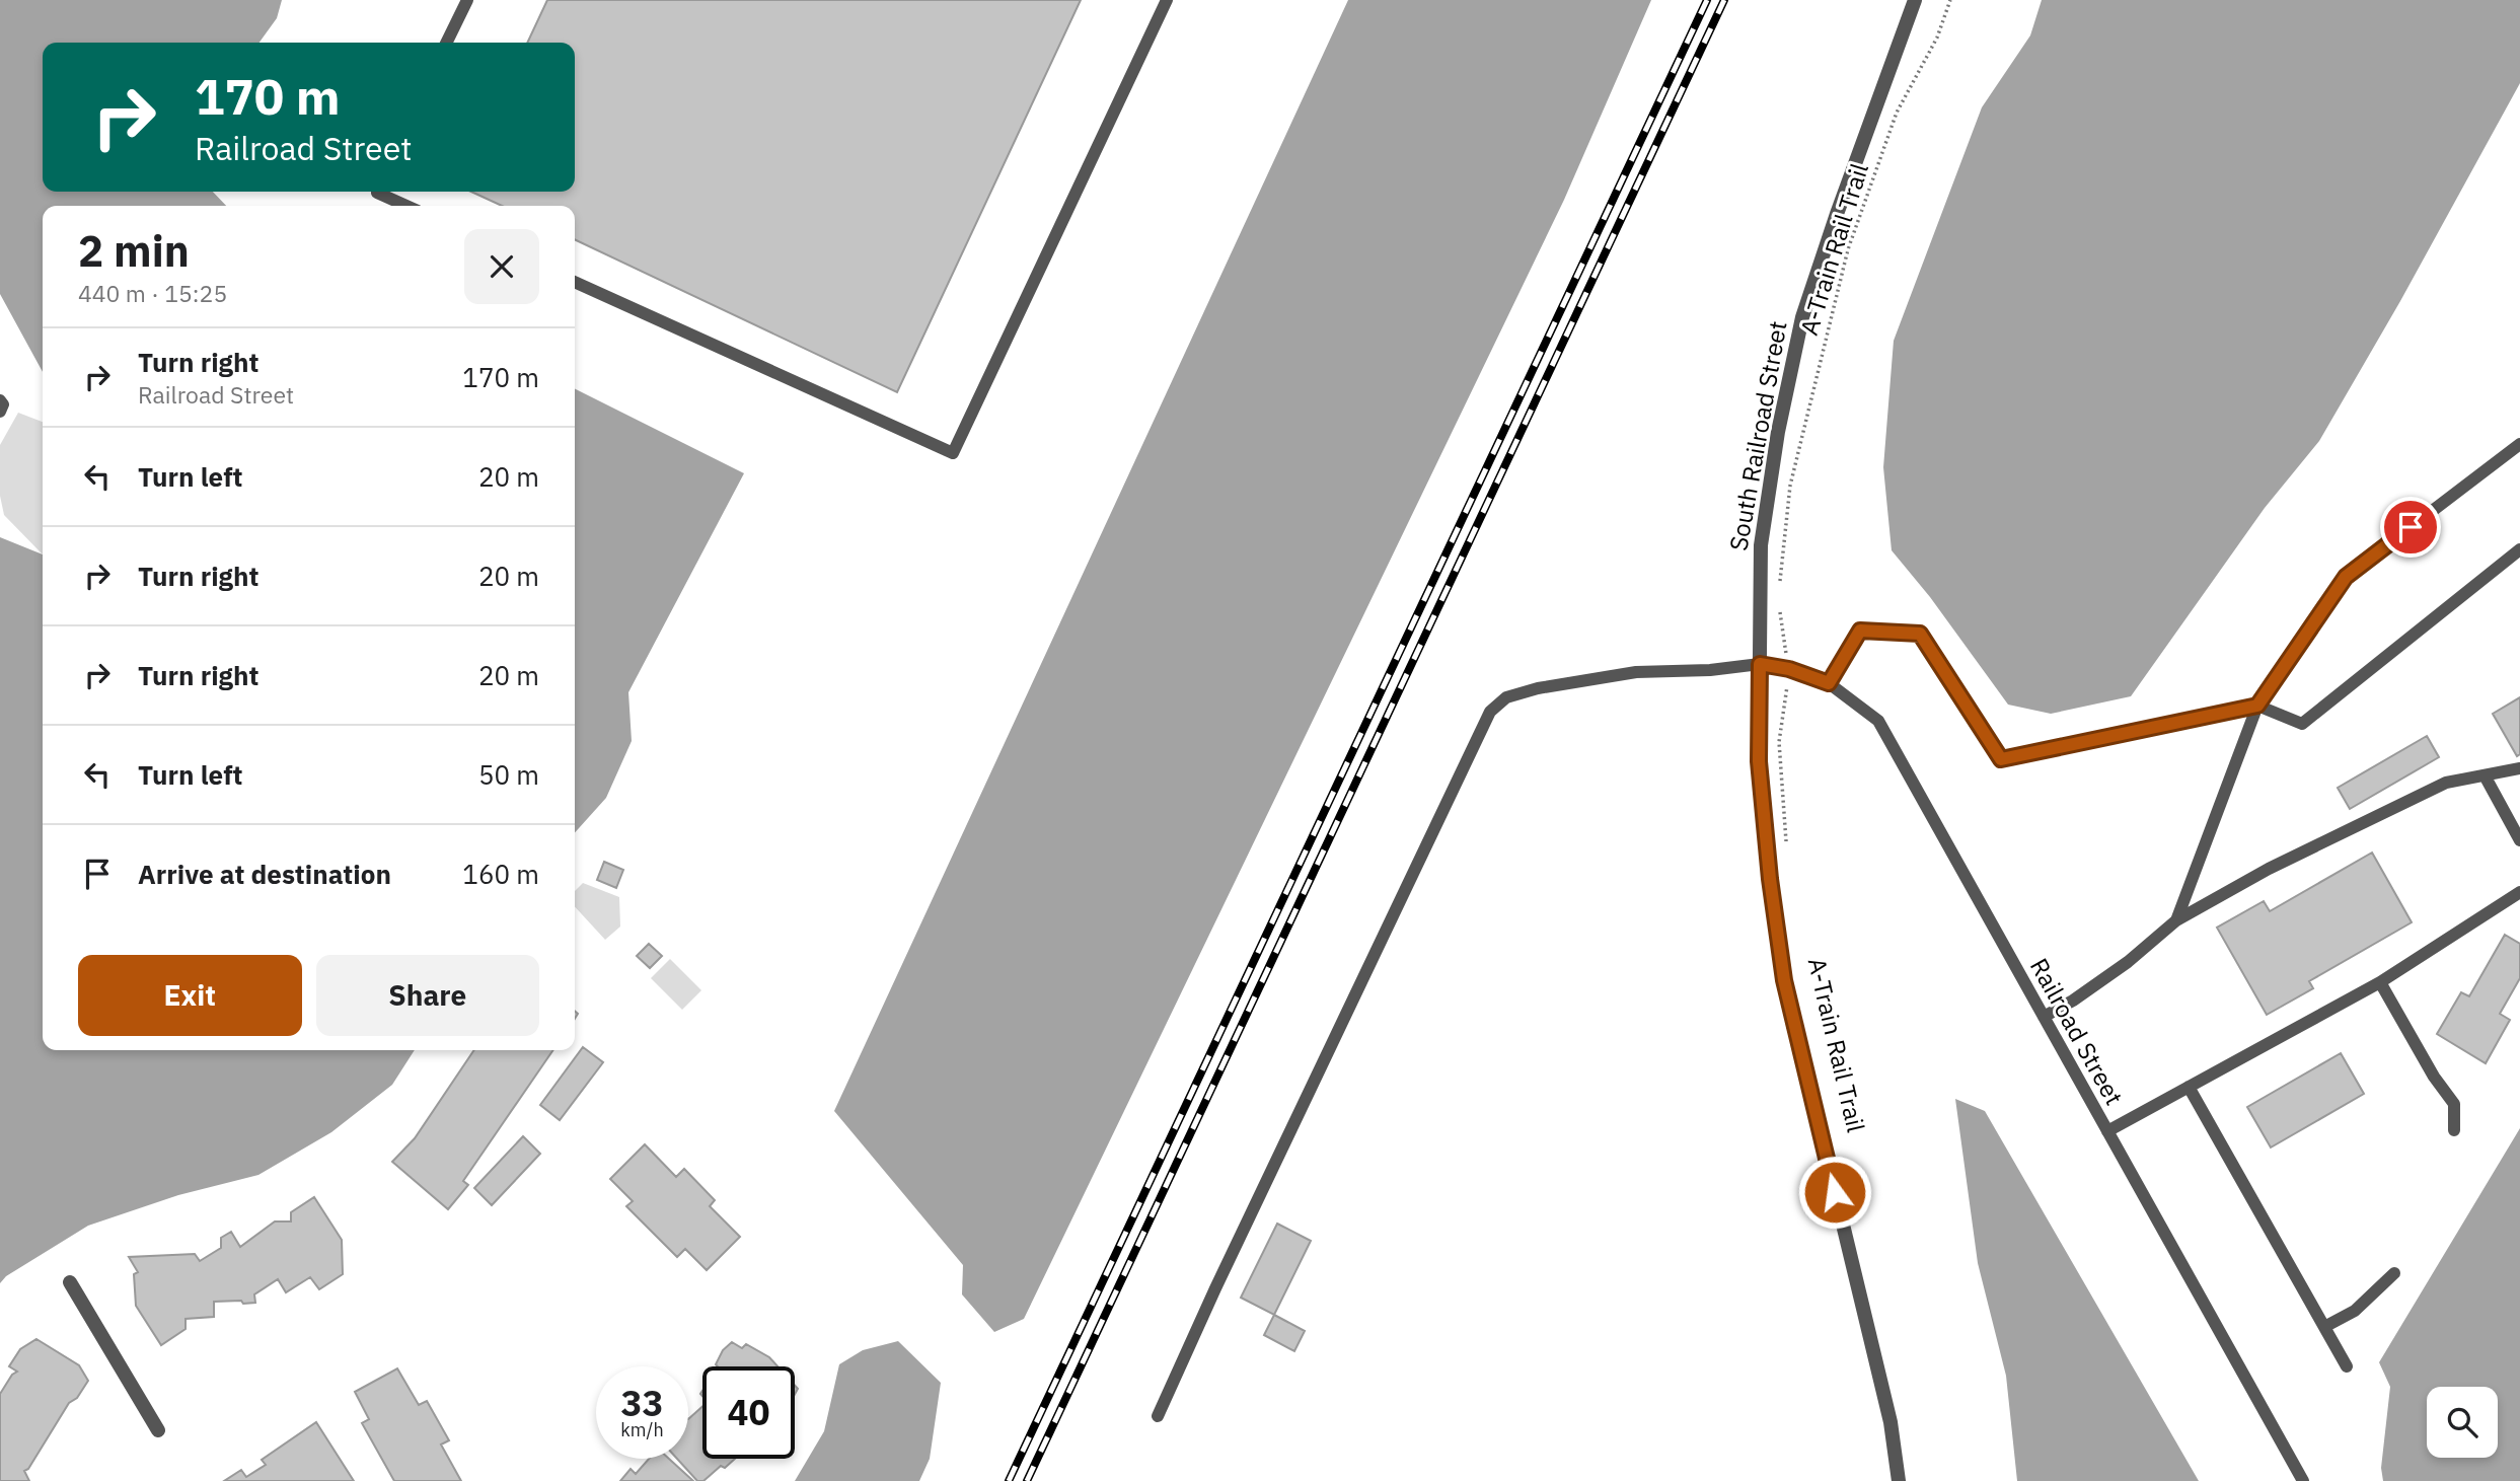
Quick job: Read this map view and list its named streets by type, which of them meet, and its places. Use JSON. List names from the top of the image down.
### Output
{
  "streets": {
    "street": ["South Railroad Street"],
    "lane": ["Railroad Street"],
    "path": ["A-Train Rail Trail"]
  },
  "crossings": [
    ["South Railroad Street", "Railroad Street"]
  ],
  "page": {
    "turn": ["170 m", "Railroad Street"],
    "heading": ["2 min", "440 m · 15:25"],
    "list": [
      {
        "name": "Turn right",
        "note": "Railroad Street",
        "value": "170 m"
      },
      {
        "name": "Turn left",
        "value": "20 m"
      },
      {
        "name": "Turn right",
        "value": "20 m"
      },
      {
        "name": "Turn right",
        "value": "20 m"
      },
      {
        "name": "Turn left",
        "value": "50 m"
      },
      {
        "name": "Arrive at destination",
        "value": "160 m"
      }
    ],
    "buttons": ["Exit", "Share"],
    "speed": "33 km/h",
    "limit": "40"
  }
}
